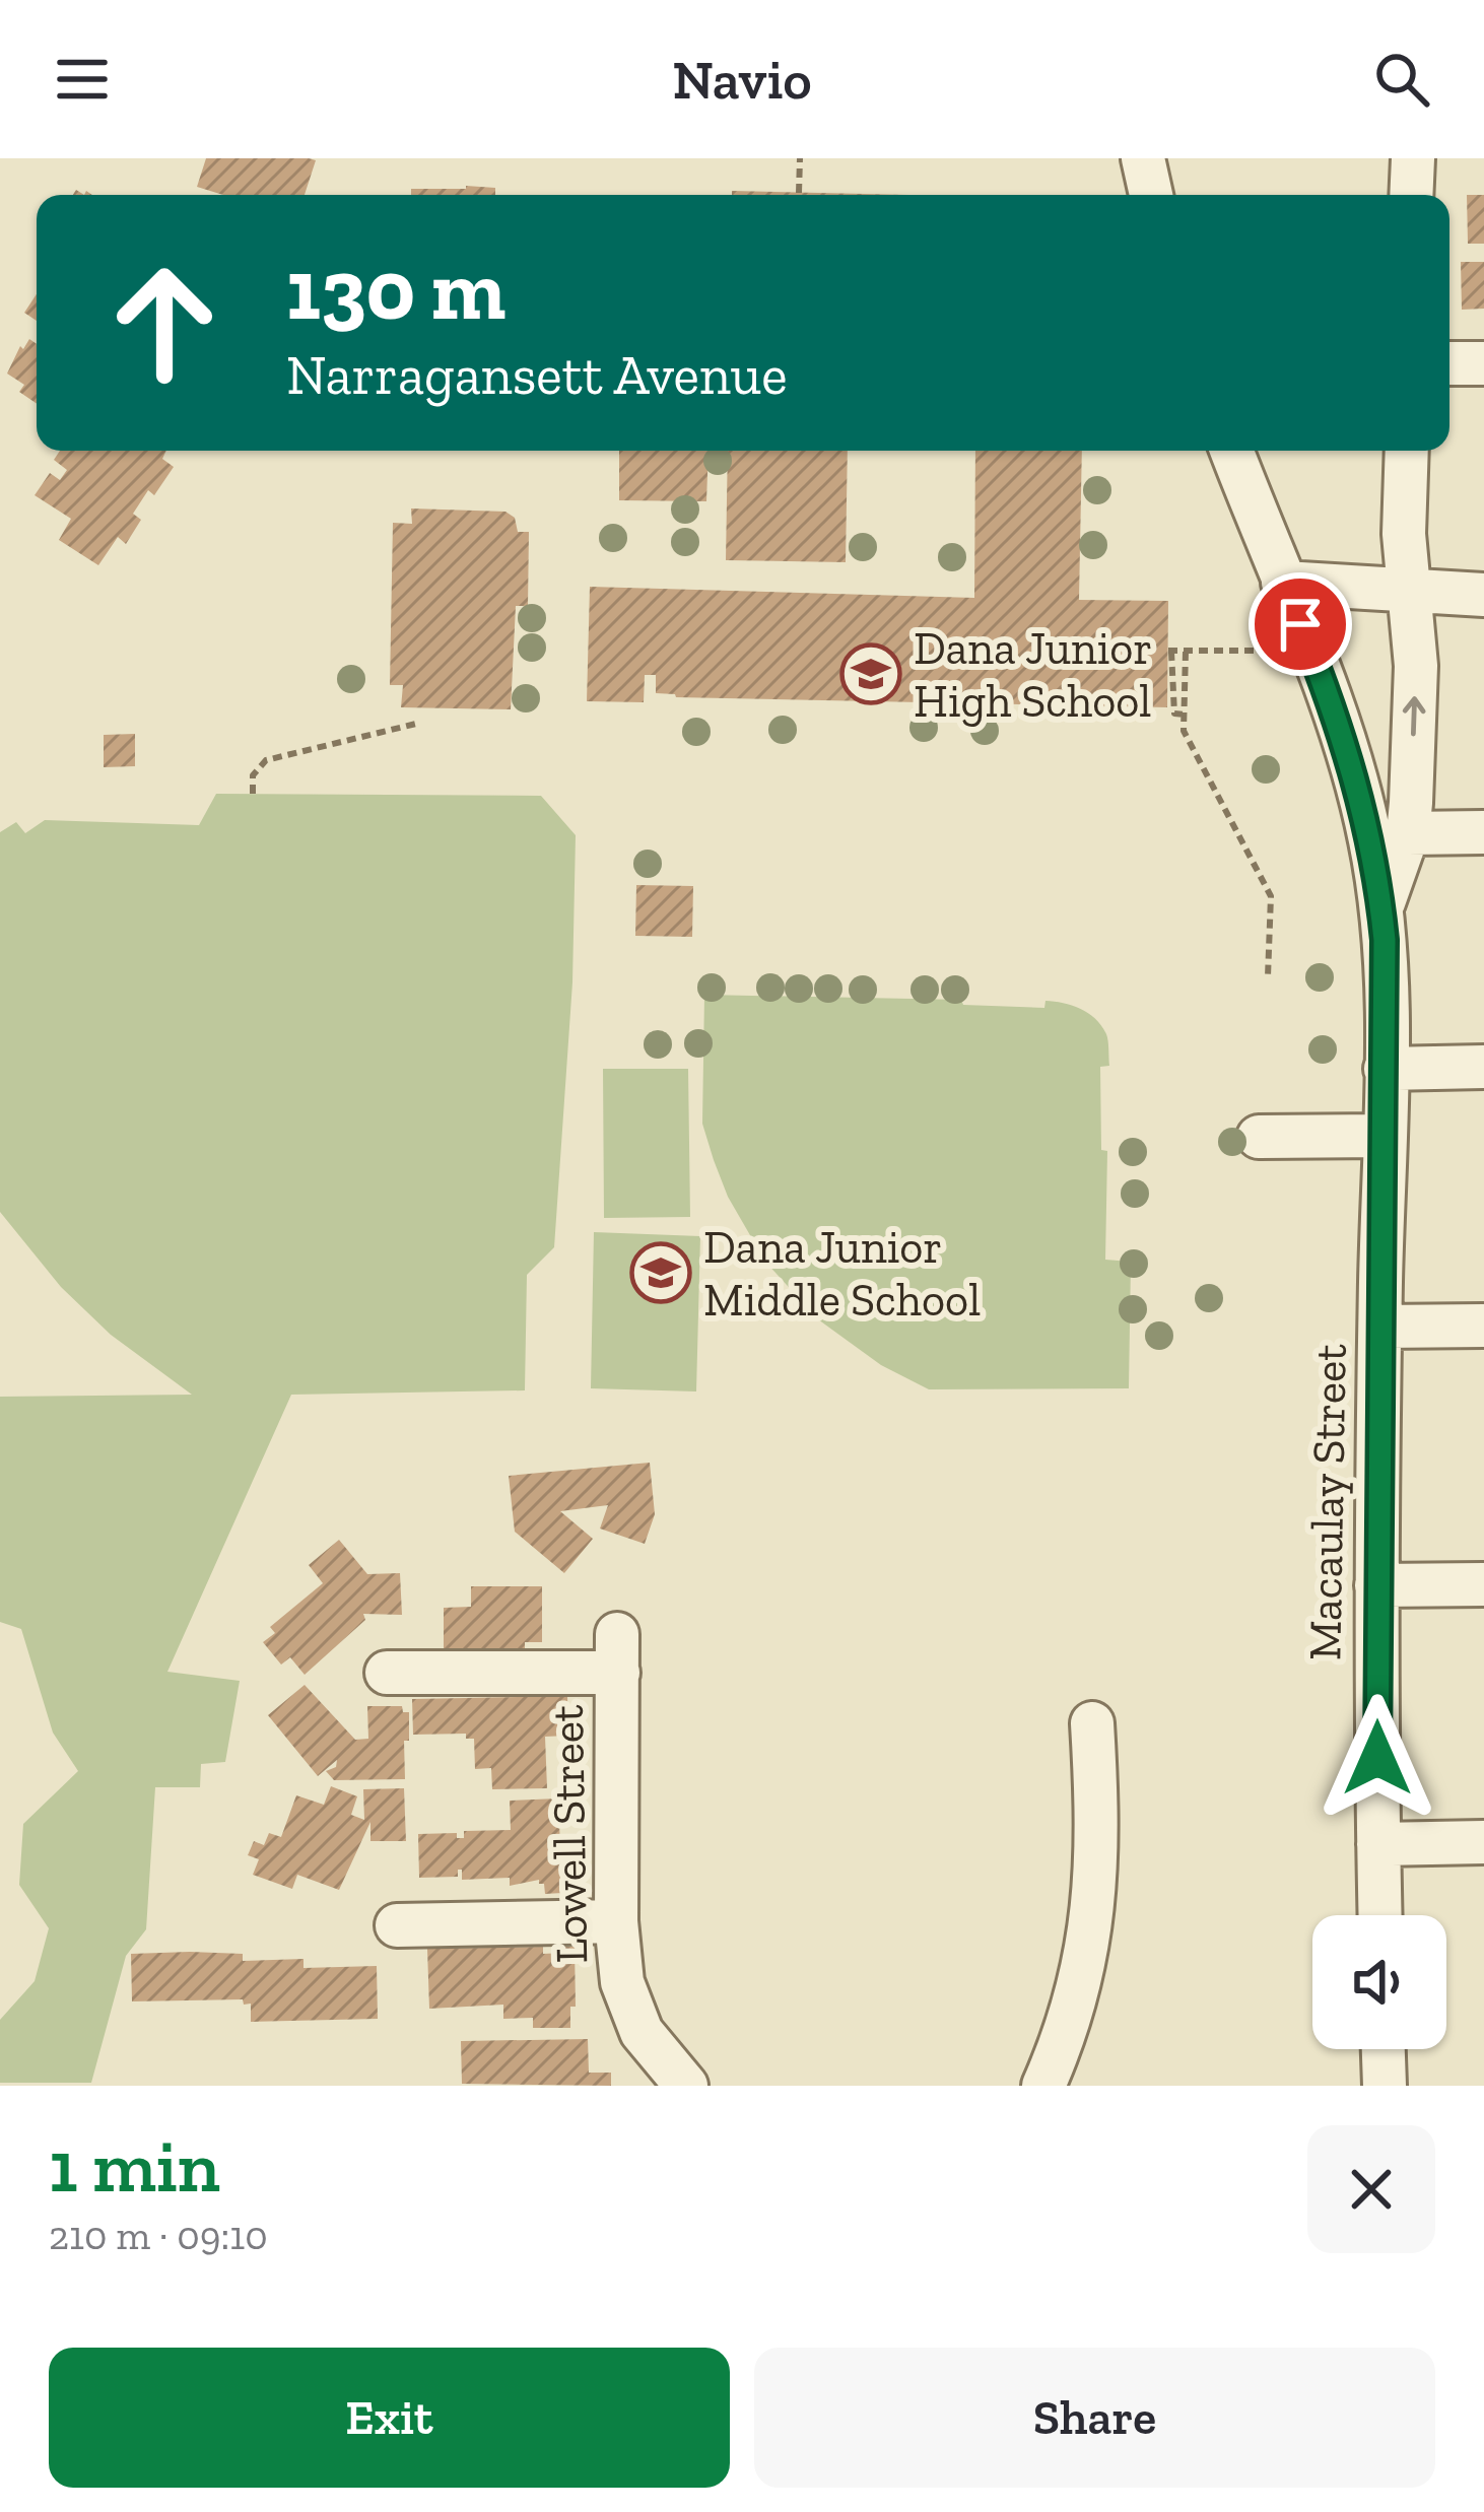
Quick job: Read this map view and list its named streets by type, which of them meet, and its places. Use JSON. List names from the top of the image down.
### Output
{
  "streets": {
    "street": ["Macaulay Street", "Lowell Street"]
  },
  "places": {
    "school or university": ["Dana Junior High School", "Dana Junior Middle School"]
  },
  "page": {
    "header": "Navio",
    "turn": ["130 m", "Narragansett Avenue"],
    "heading": ["1 min", "210 m · 09:10"],
    "buttons": ["Exit", "Share"]
  }
}
